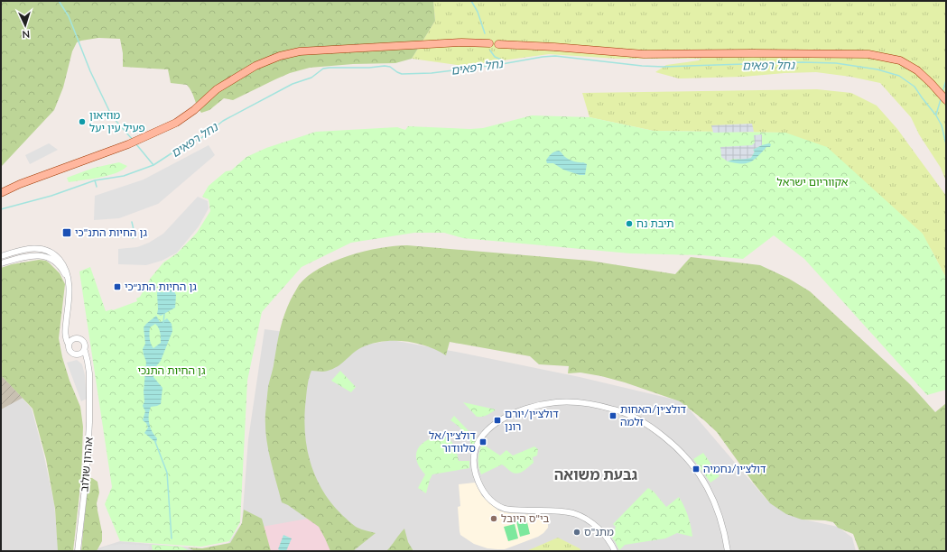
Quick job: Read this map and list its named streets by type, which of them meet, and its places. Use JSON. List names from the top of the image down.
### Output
{
  "streets": {
    "street": ["אהרון שולוב"]
  },
  "districts": ["גבעת משואה"],
  "water": ["נחל רפאים"],
  "parks": ["אקווריום ישראל", "גן החיות התנכי"],
  "places": {
    "other": [
      "מוזיאון פעיל עין יעל",
      "תיבת נח",
      "בי\"ס היובל",
      "מתנ\"ס"
    ],
    "transit": [
      "גן החיות התנ\"כי",
      "גן החיות התנ״כי",
      "דולצ׳ין/האחות זלמה",
      "דולצ׳ין/יורם רונן",
      "דולצ׳ין/אל סלוודור",
      "דולצ׳ין/נחמיה"
    ]
  },
  "north": "bottom"
}
